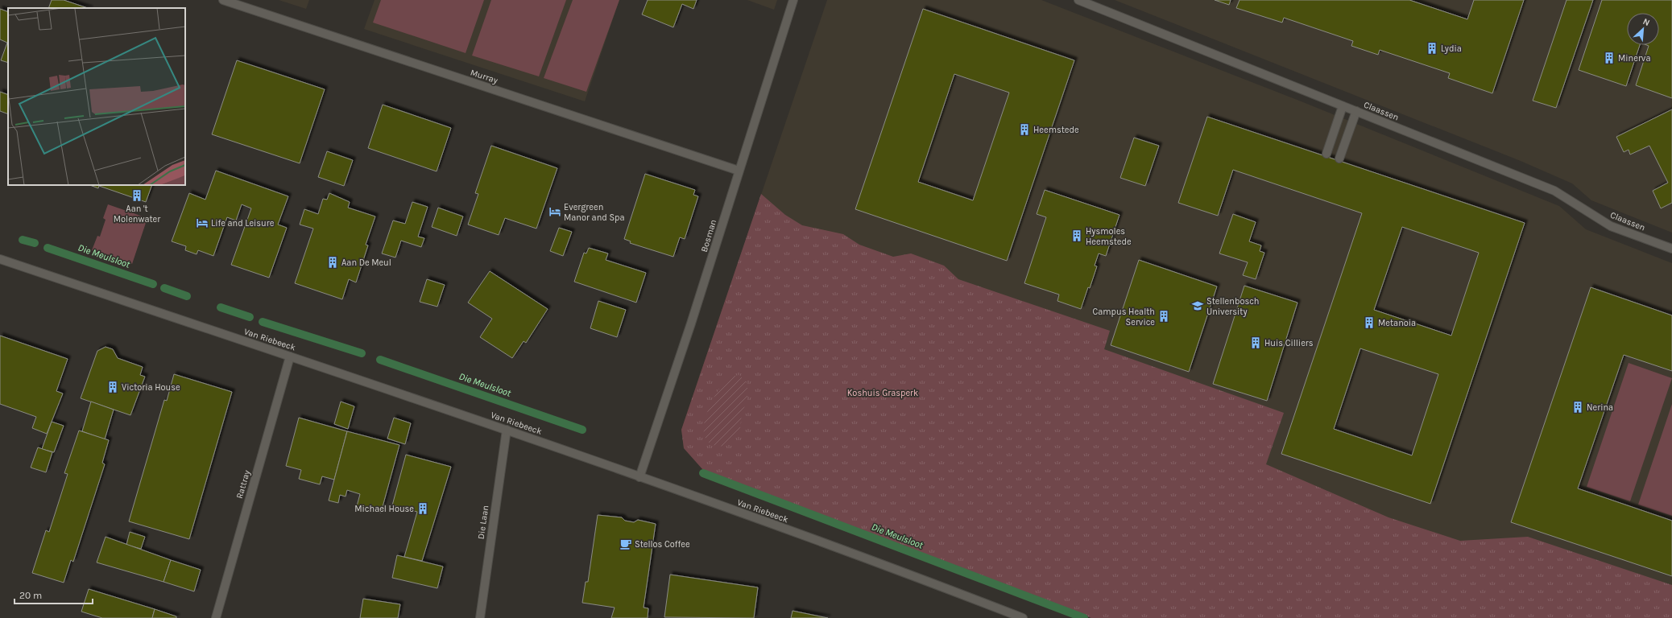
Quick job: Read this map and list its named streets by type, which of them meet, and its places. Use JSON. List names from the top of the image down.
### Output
{
  "streets": {
    "street": [
      "Murray",
      "Claassen",
      "Bosman",
      "Van Riebeeck",
      "Rattray",
      "Die Laan"
    ]
  },
  "crossings": [
    ["Murray", "Bosman"],
    ["Bosman", "Van Riebeeck"],
    ["Van Riebeeck", "Rattray"],
    ["Van Riebeeck", "Die Laan"]
  ],
  "water": ["Die Meulsloot"],
  "parks": ["Koshuis Grasperk"],
  "places": {
    "building": [
      "Lydia",
      "Minerva",
      "Heemstede",
      "Aan 't Molenwater",
      "Hysmoles Heemstede",
      "Aan De Meul",
      "Campus Health Service",
      "Metanoia",
      "Huis Cilliers",
      "Victoria House",
      "Nerina",
      "Michael House"
    ],
    "hotel": ["Evergreen Manor and Spa", "Life and Leisure"],
    "school or university": ["Stellenbosch University"],
    "cafe": ["Stellos Coffee"]
  },
  "scale_bar": "20 m",
  "north": "top right"
}
